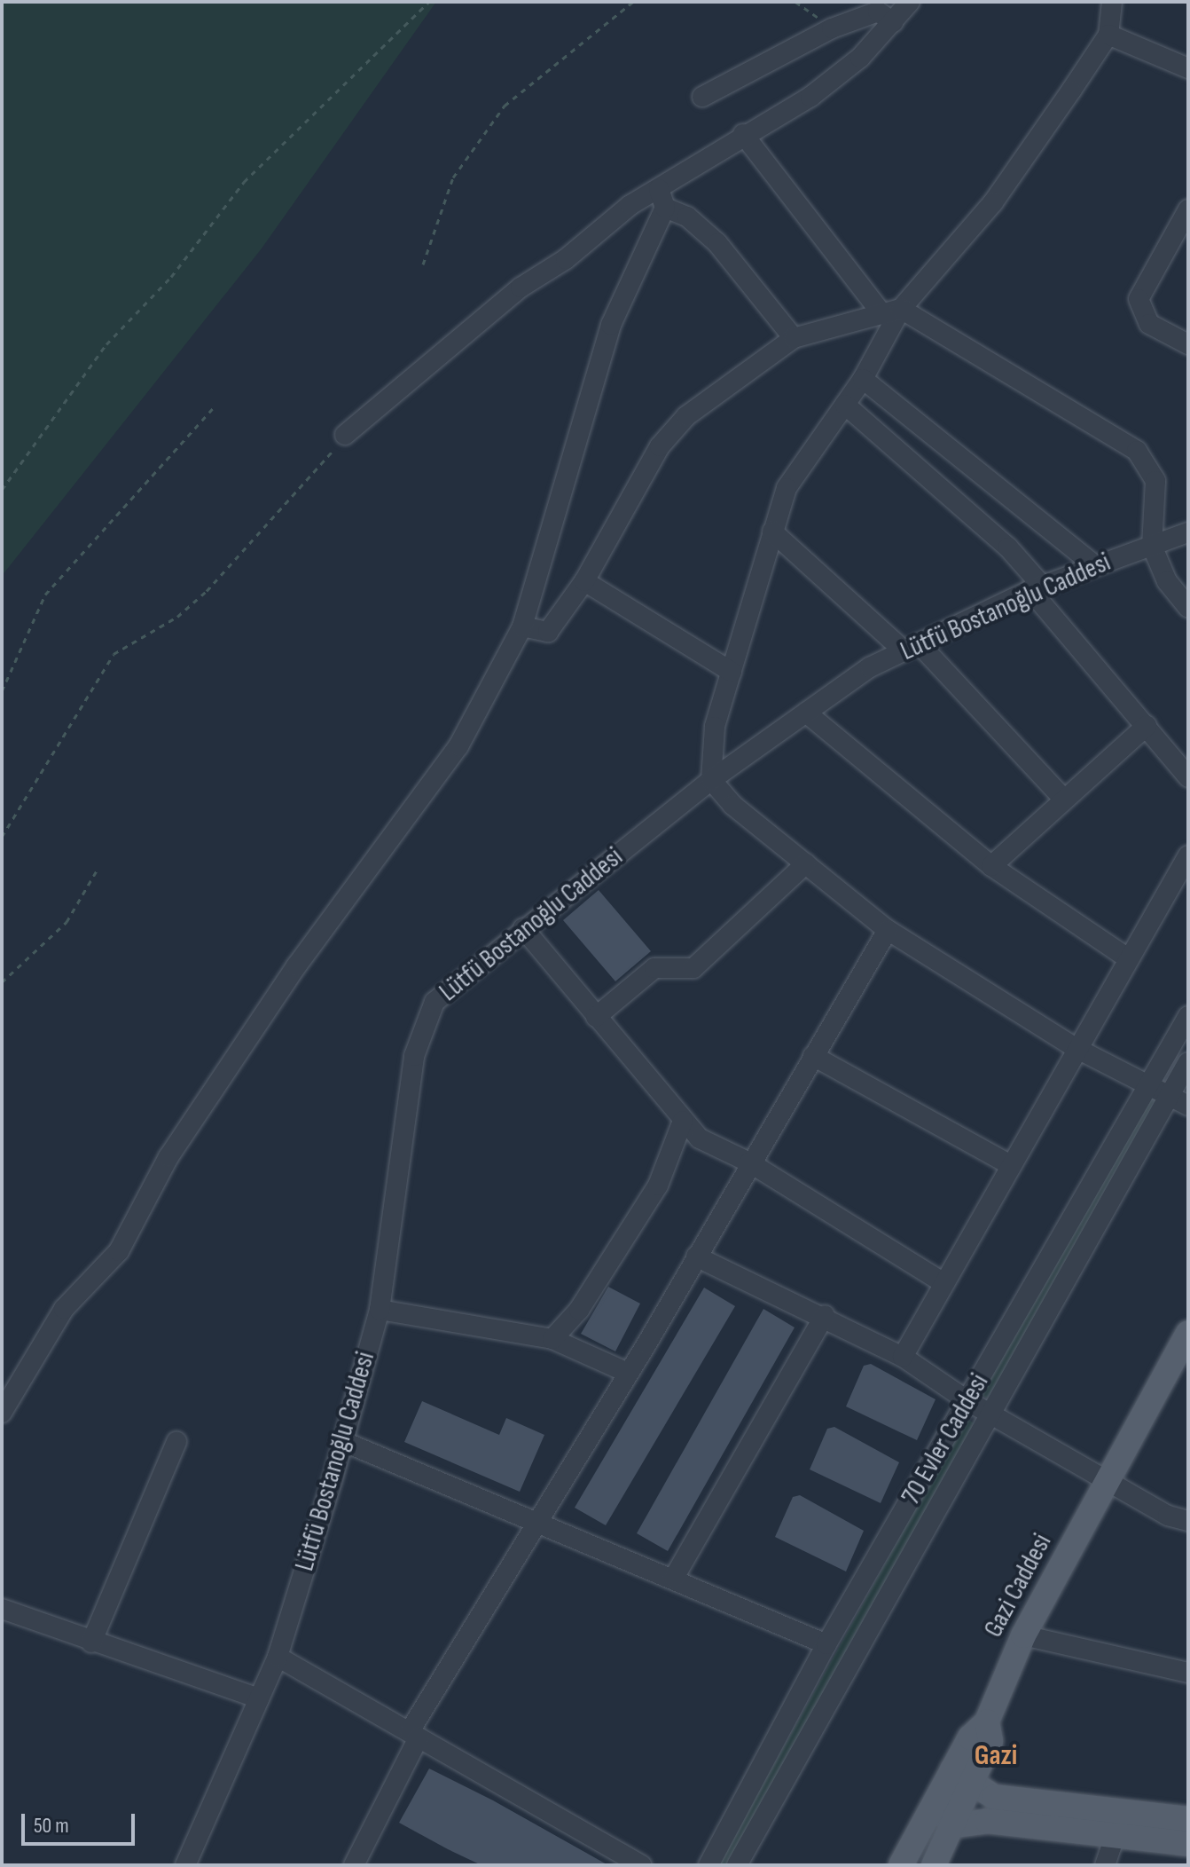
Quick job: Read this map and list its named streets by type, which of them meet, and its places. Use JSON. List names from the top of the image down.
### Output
{
  "streets": {
    "main road": ["Gazi Caddesi"],
    "street": ["Lütfü Bostanoğlu Caddesi", "70 Evler Caddesi"]
  },
  "districts": ["Gazi"],
  "scale_bar": "50 m"
}
